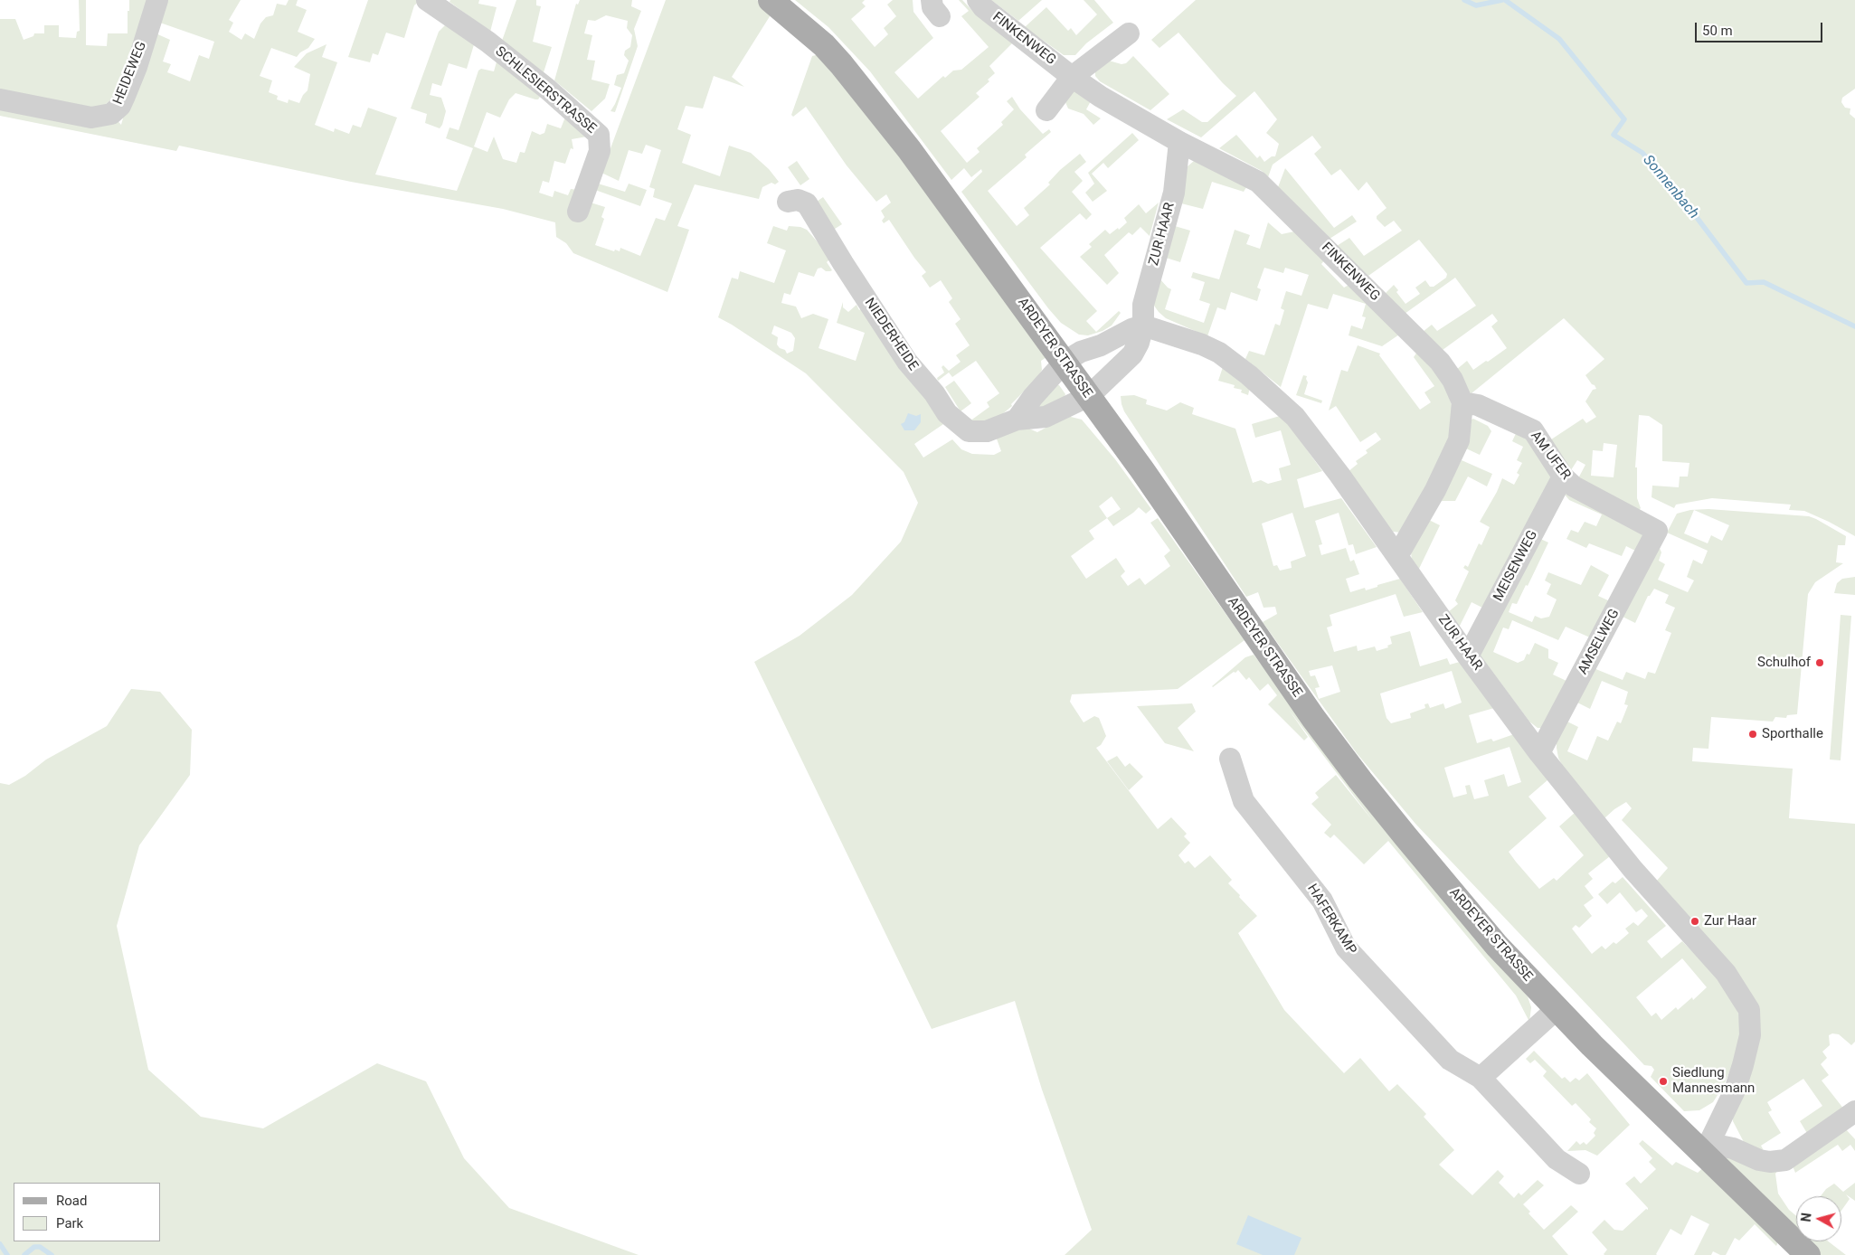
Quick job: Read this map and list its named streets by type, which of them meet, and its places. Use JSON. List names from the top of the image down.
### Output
{
  "streets": {
    "main road": ["ARDEYER STRASSE"],
    "street": [
      "FINKENWEG",
      "HEIDEWEG",
      "SCHLESIERSTRASSE",
      "ZUR HAAR",
      "NIEDERHEIDE",
      "AM UFER",
      "MEISENWEG",
      "AMSELWEG",
      "HAFERKAMP"
    ]
  },
  "crossings": [
    ["FINKENWEG", "ZUR HAAR"],
    ["FINKENWEG", "AM UFER"],
    ["ZUR HAAR", "NIEDERHEIDE"],
    ["ZUR HAAR", "ARDEYER STRASSE"],
    ["ZUR HAAR", "MEISENWEG"],
    ["ZUR HAAR", "AMSELWEG"],
    ["NIEDERHEIDE", "ARDEYER STRASSE"],
    ["AM UFER", "MEISENWEG"],
    ["AM UFER", "AMSELWEG"]
  ],
  "water": ["Sonnenbach"],
  "places": [
    "Schulhof",
    "Sporthalle",
    "Zur Haar",
    "Siedlung Mannesmann"
  ],
  "legend": ["Road", "Park"],
  "scale_bar": "50 m",
  "north": "left"
}
